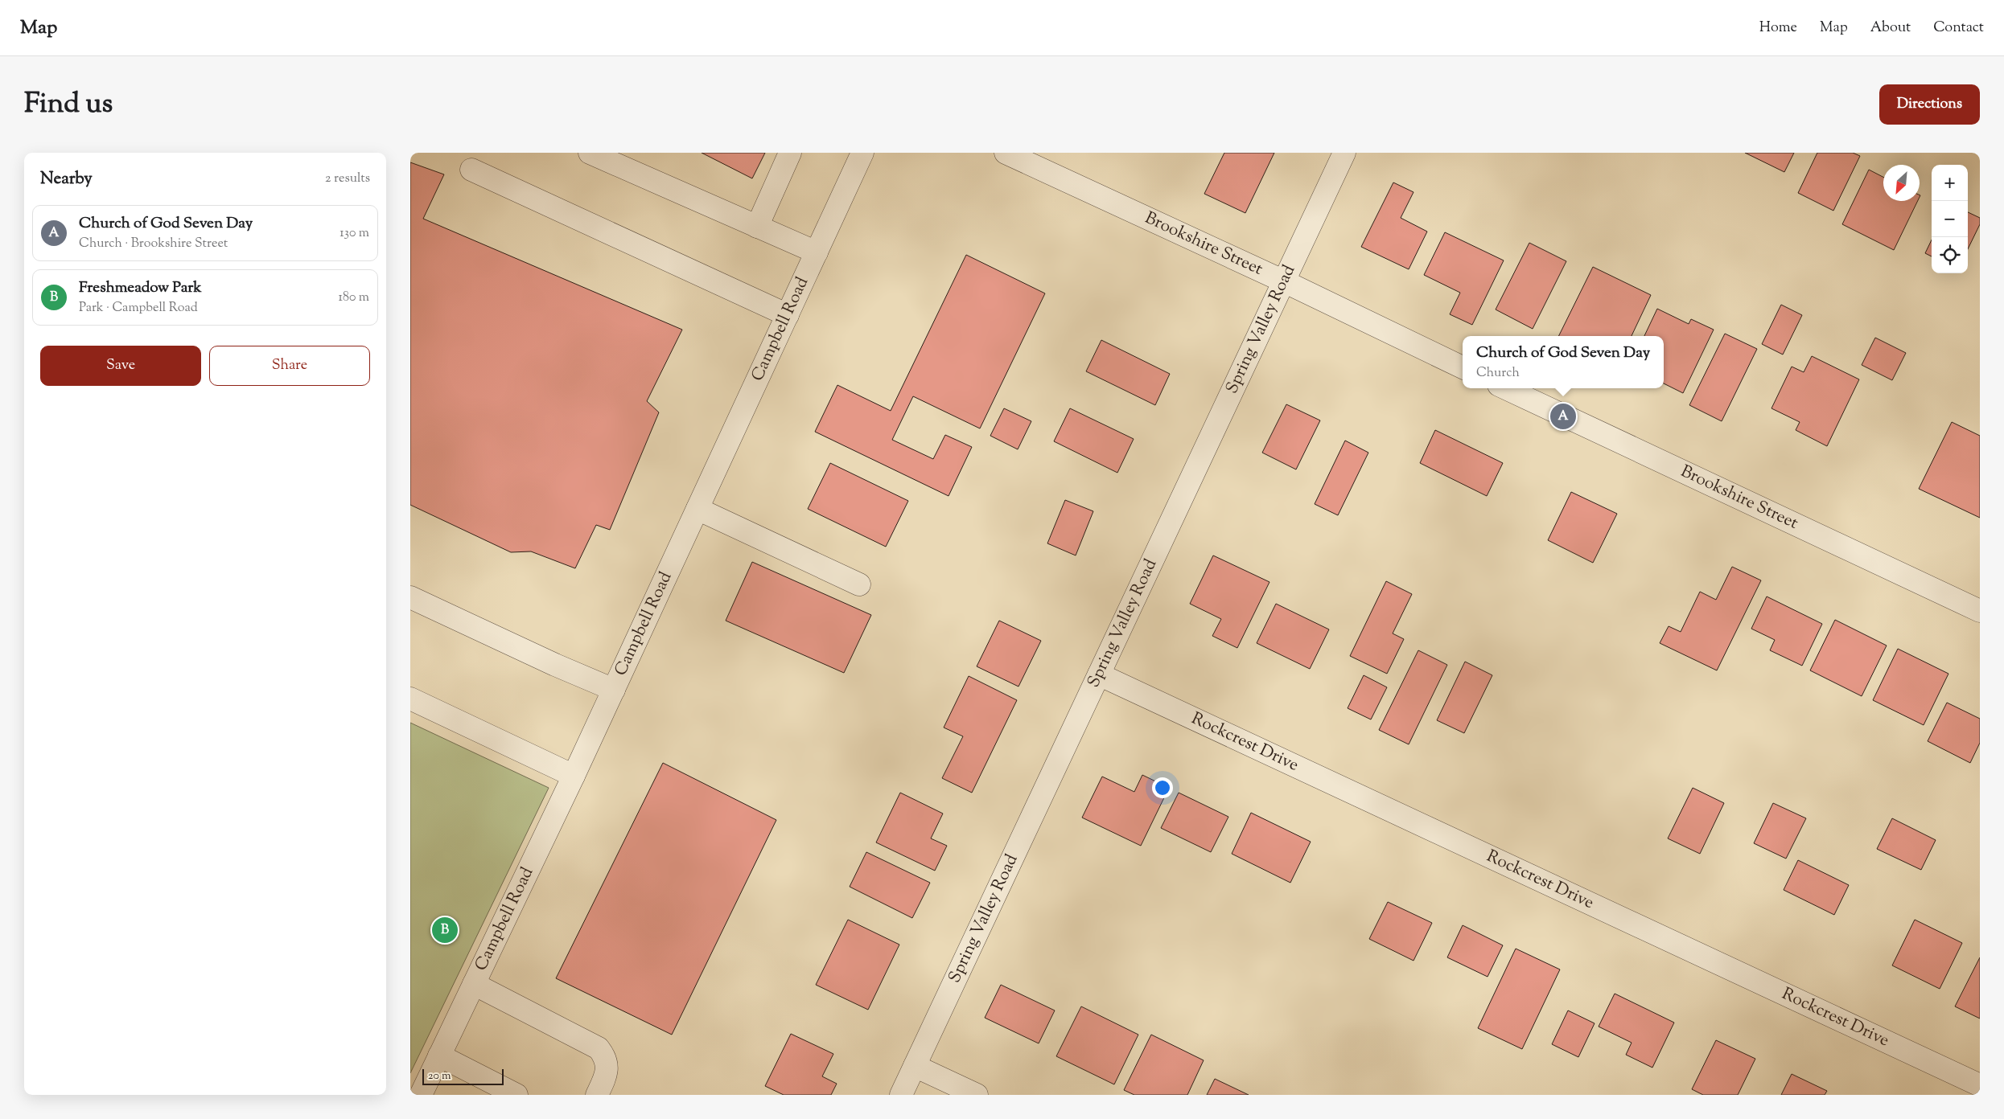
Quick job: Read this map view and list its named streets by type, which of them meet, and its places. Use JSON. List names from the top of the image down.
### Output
{
  "streets": {
    "street": [
      "Brookshire Street",
      "Campbell Road",
      "Spring Valley Road",
      "Rockcrest Drive"
    ]
  },
  "crossings": [
    ["Brookshire Street", "Spring Valley Road"],
    ["Spring Valley Road", "Rockcrest Drive"]
  ],
  "scale_bar": "20 m",
  "north": "bottom left",
  "page": {
    "header": "Map",
    "nav": [
      "Home",
      "Map",
      "About",
      "Contact"
    ],
    "title": "Find us",
    "buttons": [
      "Directions",
      ["Save", "Share"]
    ],
    "heading": ["Nearby", "2 results"],
    "map_buttons": ["+", "−"],
    "list": [
      {
        "mark": "A",
        "name": "Church of God Seven Day",
        "note": "Church · Brookshire Street",
        "value": "130 m"
      },
      {
        "mark": "B",
        "name": "Freshmeadow Park",
        "note": "Park · Campbell Road",
        "value": "180 m"
      }
    ],
    "popup": ["Church of God Seven Day", "Church"],
    "pins": ["A", "B"],
    "scale": "20 m"
  }
}
